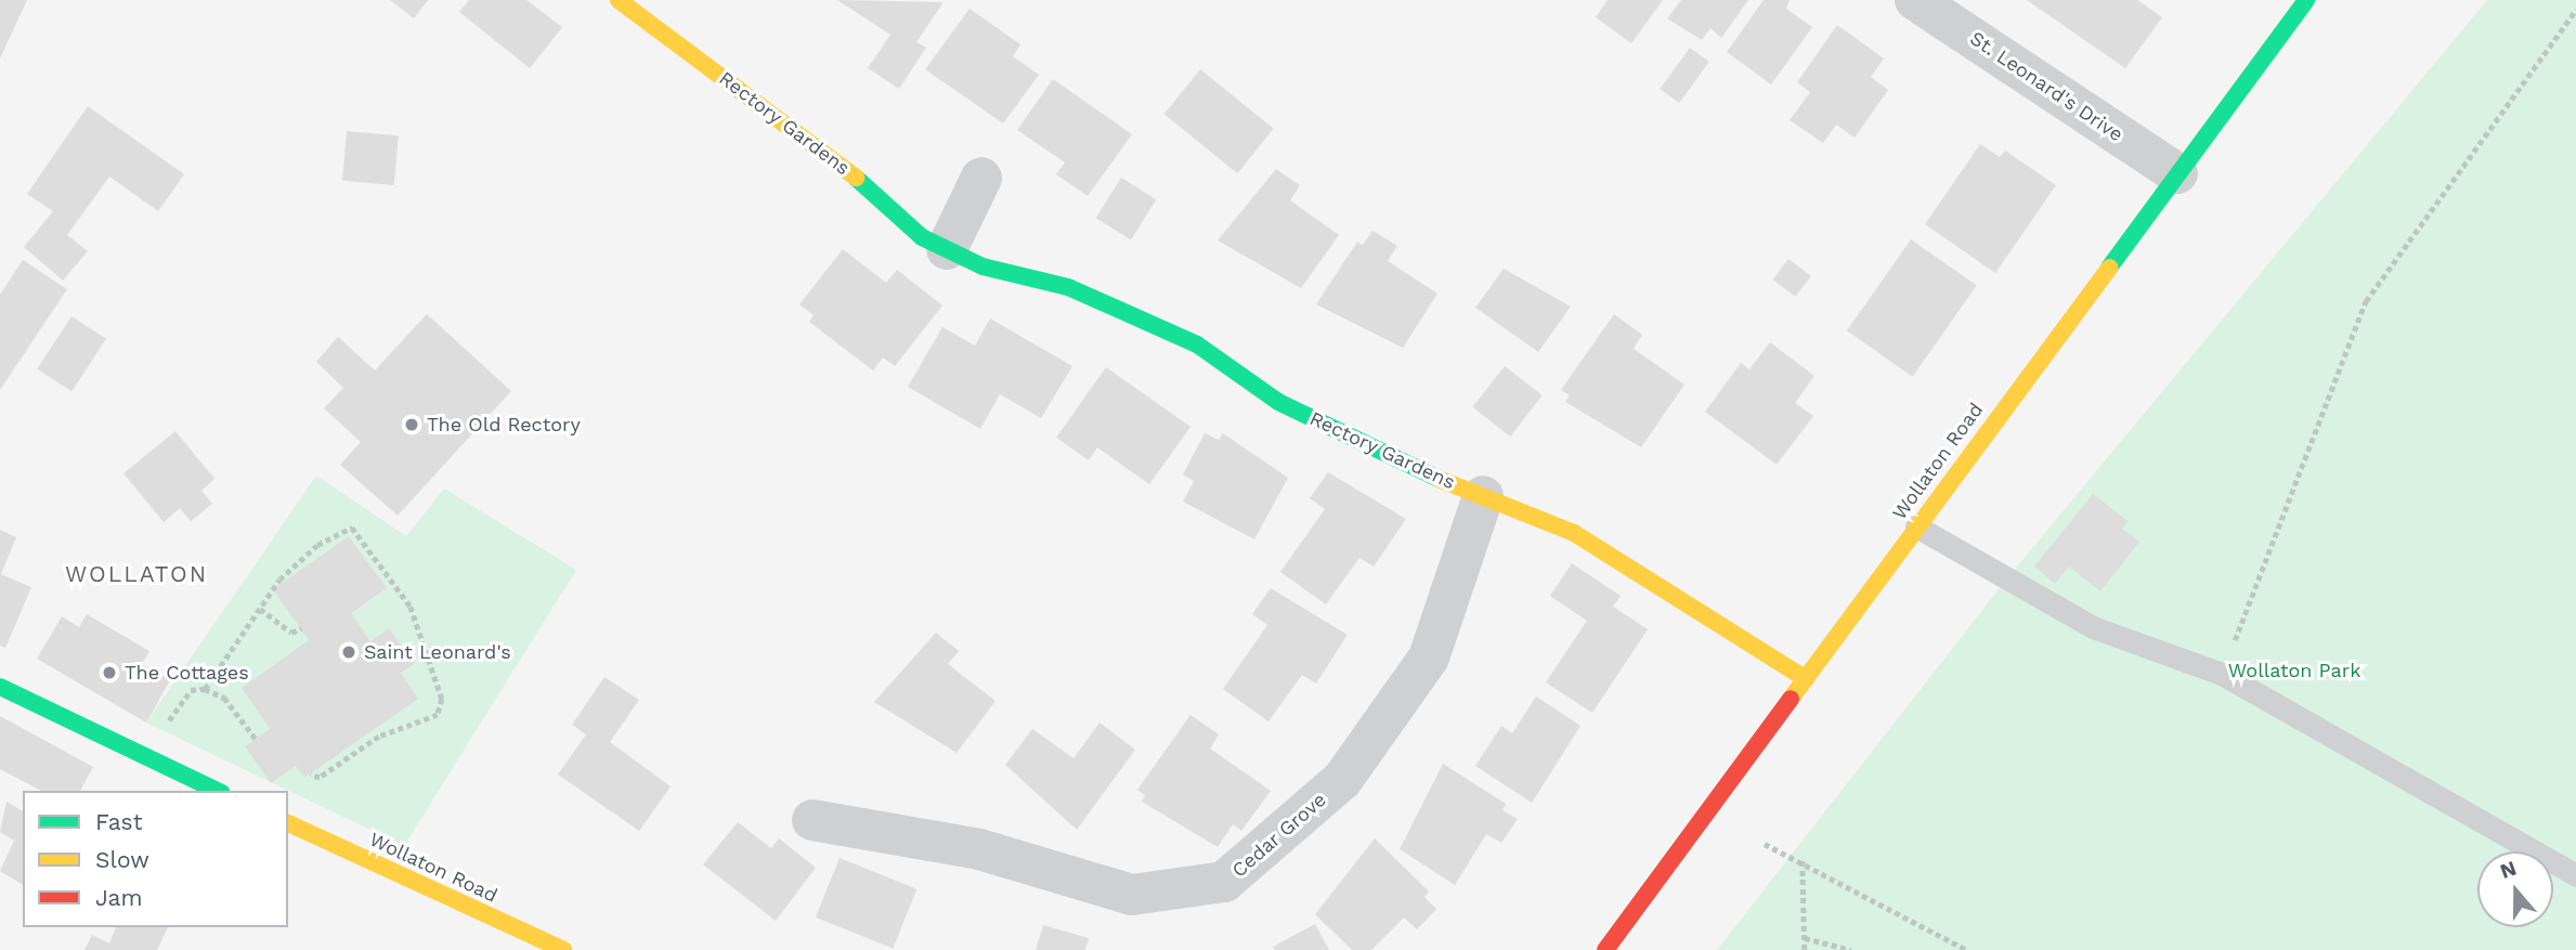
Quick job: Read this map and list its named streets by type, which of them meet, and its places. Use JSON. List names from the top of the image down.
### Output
{
  "streets": {
    "street": [
      "St. Leonard's Drive",
      "Rectory Gardens",
      "Wollaton Road",
      "Cedar Grove"
    ]
  },
  "crossings": [
    ["St. Leonard's Drive", "Wollaton Road"],
    ["Rectory Gardens", "Wollaton Road"],
    ["Rectory Gardens", "Cedar Grove"]
  ],
  "districts": ["WOLLATON"],
  "parks": ["Wollaton Park"],
  "places": ["The Old Rectory", "Saint Leonard's", "The Cottages"],
  "legend": ["Fast", "Slow", "Jam"],
  "north": "top"
}
